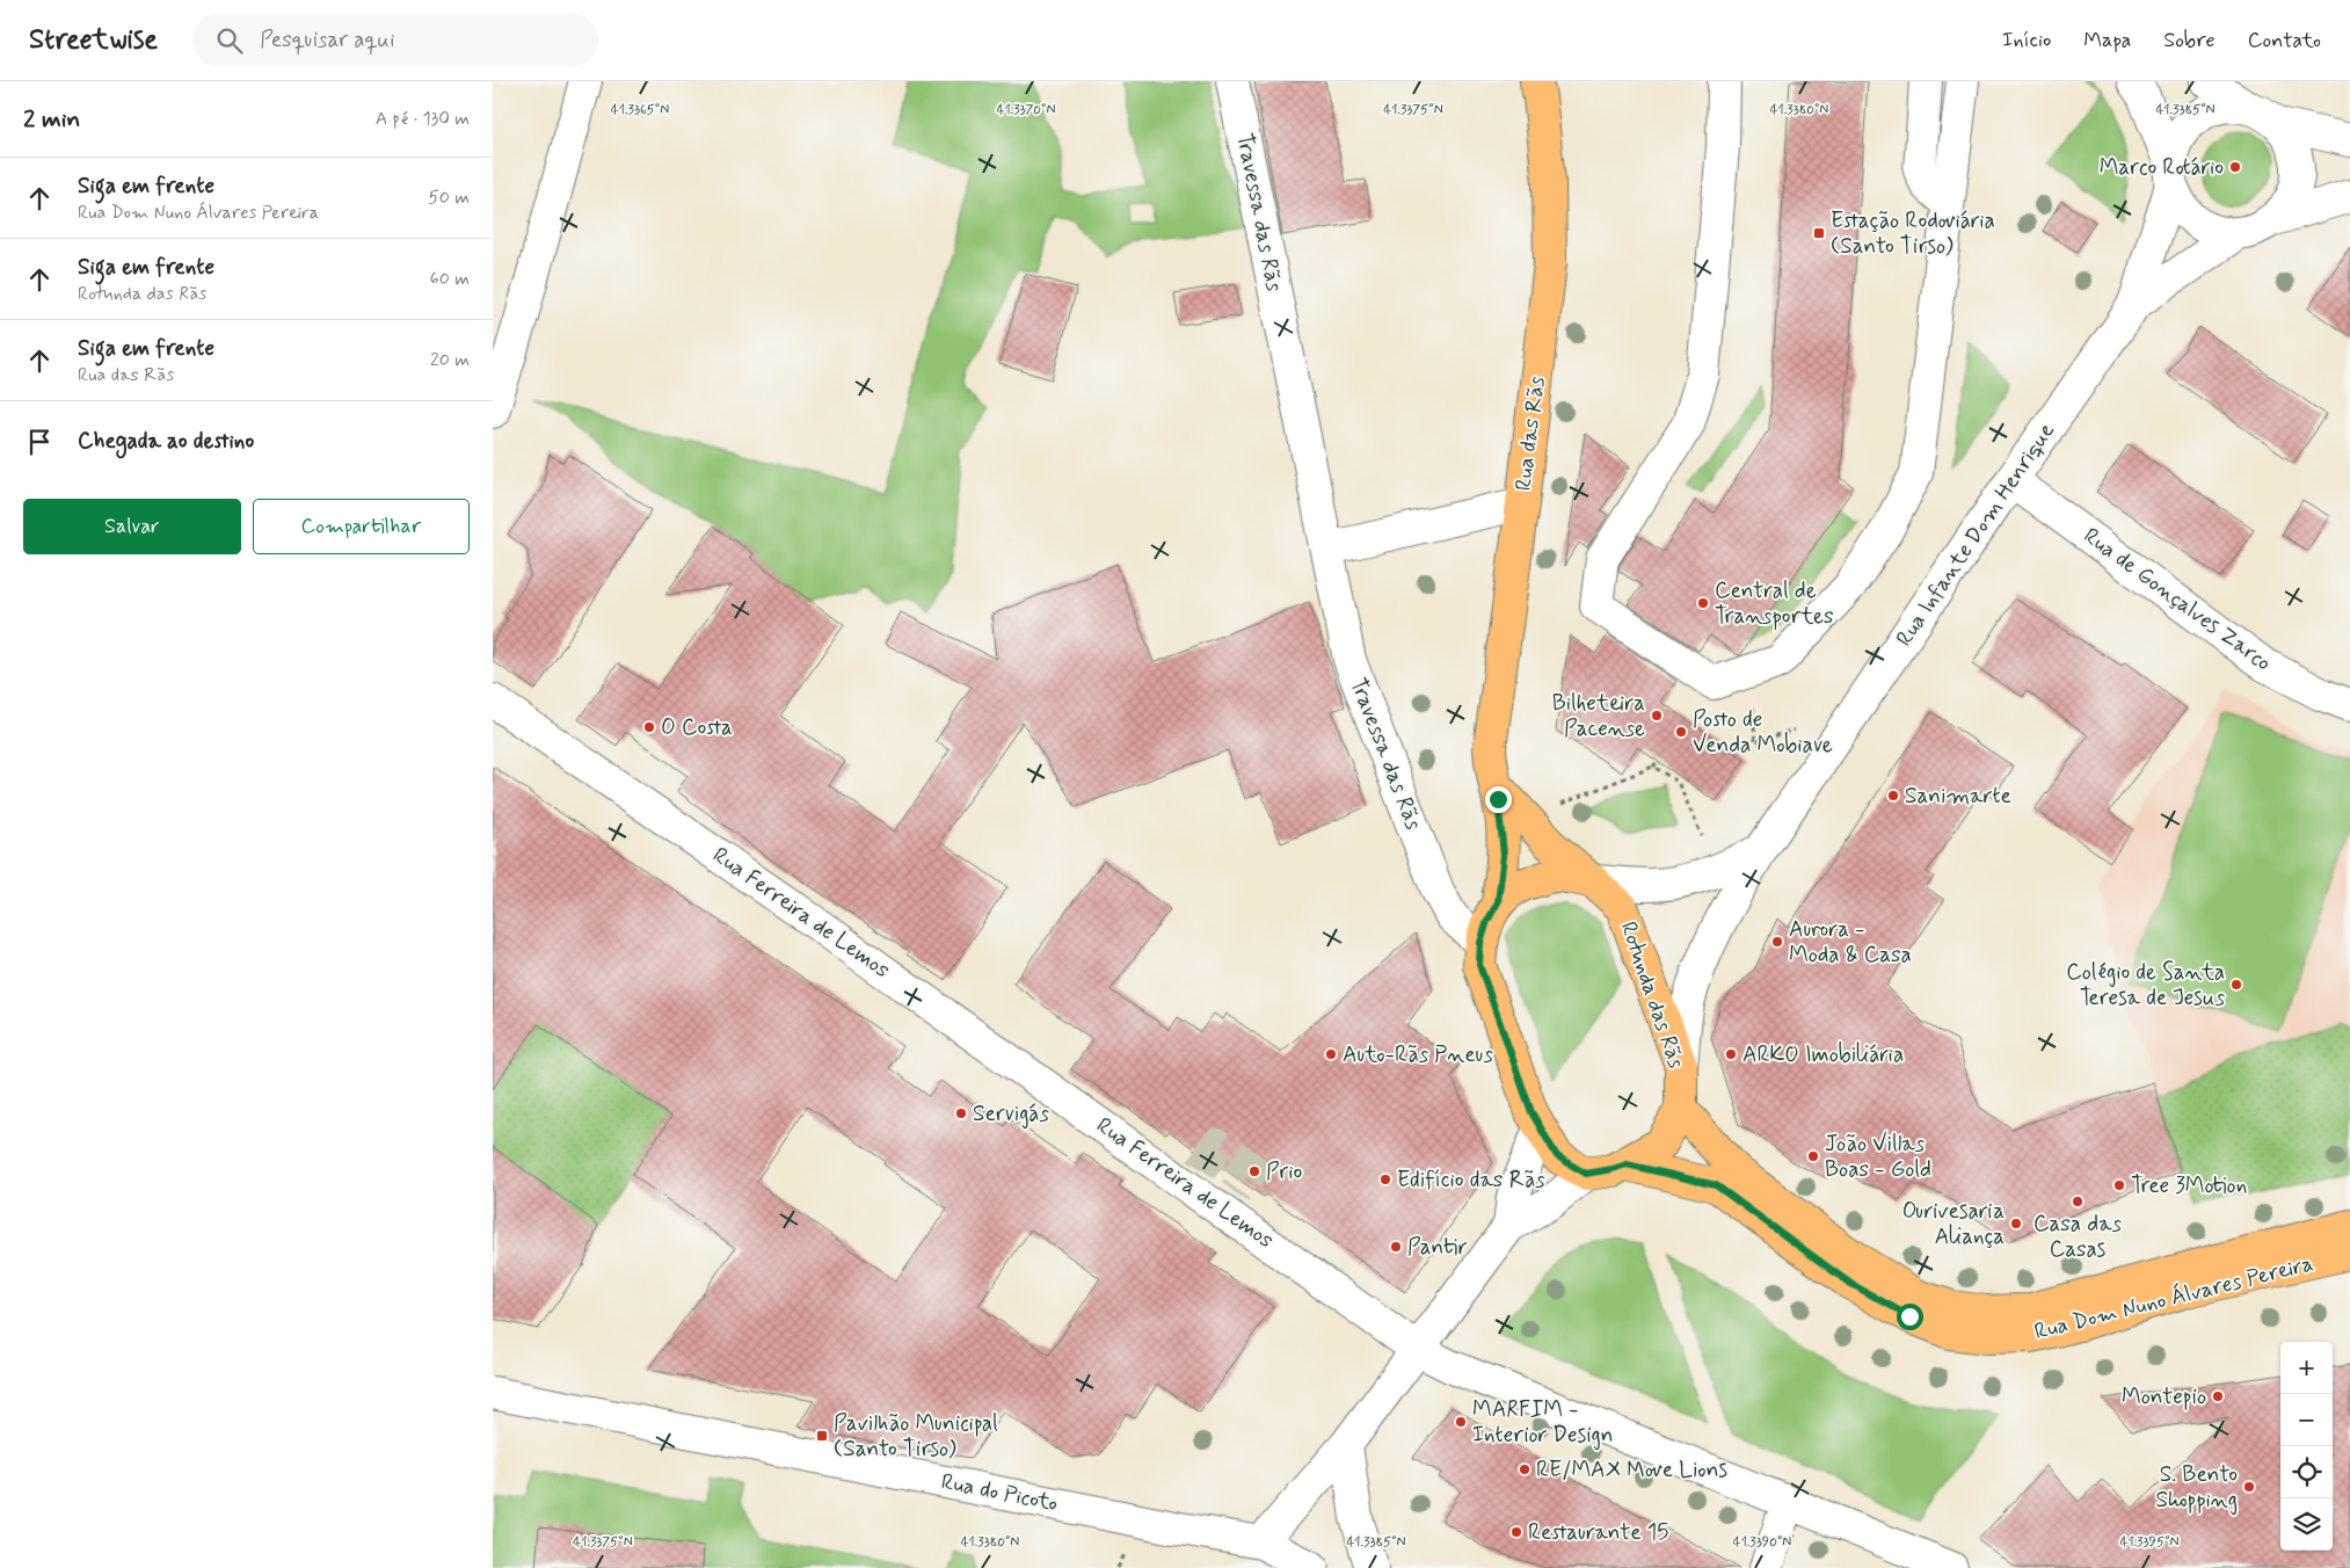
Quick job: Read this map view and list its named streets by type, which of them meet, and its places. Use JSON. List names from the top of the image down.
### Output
{
  "streets": {
    "main road": ["Rua das Rãs", "Rotunda das Rãs", "Rua Dom Nuno Álvares Pereira"],
    "street": [
      "Travessa das Rãs",
      "Rua Infante Dom Henrique",
      "Rua de Gonçalves Zarco",
      "Rua Ferreira de Lemos",
      "Rua do Picoto"
    ]
  },
  "crossings": [
    ["Rua Infante Dom Henrique", "Rua de Gonçalves Zarco"],
    ["Rua Infante Dom Henrique", "Rotunda das Rãs"],
    ["Rotunda das Rãs", "Rua Dom Nuno Álvares Pereira"]
  ],
  "places": {
    "other": [
      "Marco Rotário",
      "Central de Transportes",
      "Bilheteira Pacense",
      "O Costa",
      "Posto de Venda Mobiave",
      "Sanimarte",
      "Aurora - Moda & Casa",
      "Colégio de Santa Teresa de Jesus",
      "Auto-Rãs Pneus",
      "ARKO Imobiliária",
      "Servigás",
      "João Villas Boas - Gold",
      "Prio",
      "Edifício das Rãs",
      "Tree 3Motion",
      "Casa das Casas",
      "Ourivesaria Aliança",
      "Pantir",
      "Montepio",
      "MARFIM - Interior Design",
      "RE/MAX Move Lions",
      "S. Bento Shopping",
      "Restaurante 15"
    ],
    "transit": ["Estação Rodoviária (Santo Tirso)", "Pavilhão Municipal (Santo Tirso)"]
  },
  "page": {
    "header": "Streetwise",
    "search": "Pesquisar aqui",
    "nav": [
      "Início",
      "Mapa",
      "Sobre",
      "Contato"
    ],
    "heading": ["2 min", "A pé · 130 m"],
    "list": [
      ["Siga em frente", "Rua Dom Nuno Álvares Pereira", "50 m"],
      ["Siga em frente", "Rotunda das Rãs", "60 m"],
      ["Siga em frente", "Rua das Rãs", "20 m"],
      "Chegada ao destino"
    ],
    "buttons": ["Salvar", "Compartilhar"],
    "map_buttons": ["+", "−"]
  },
  "coordinates": [
    "41.3365°N",
    "41.3370°N",
    "41.3375°N",
    "41.3380°N",
    "41.3385°N",
    "41.3390°N",
    "41.3395°N"
  ]
}
